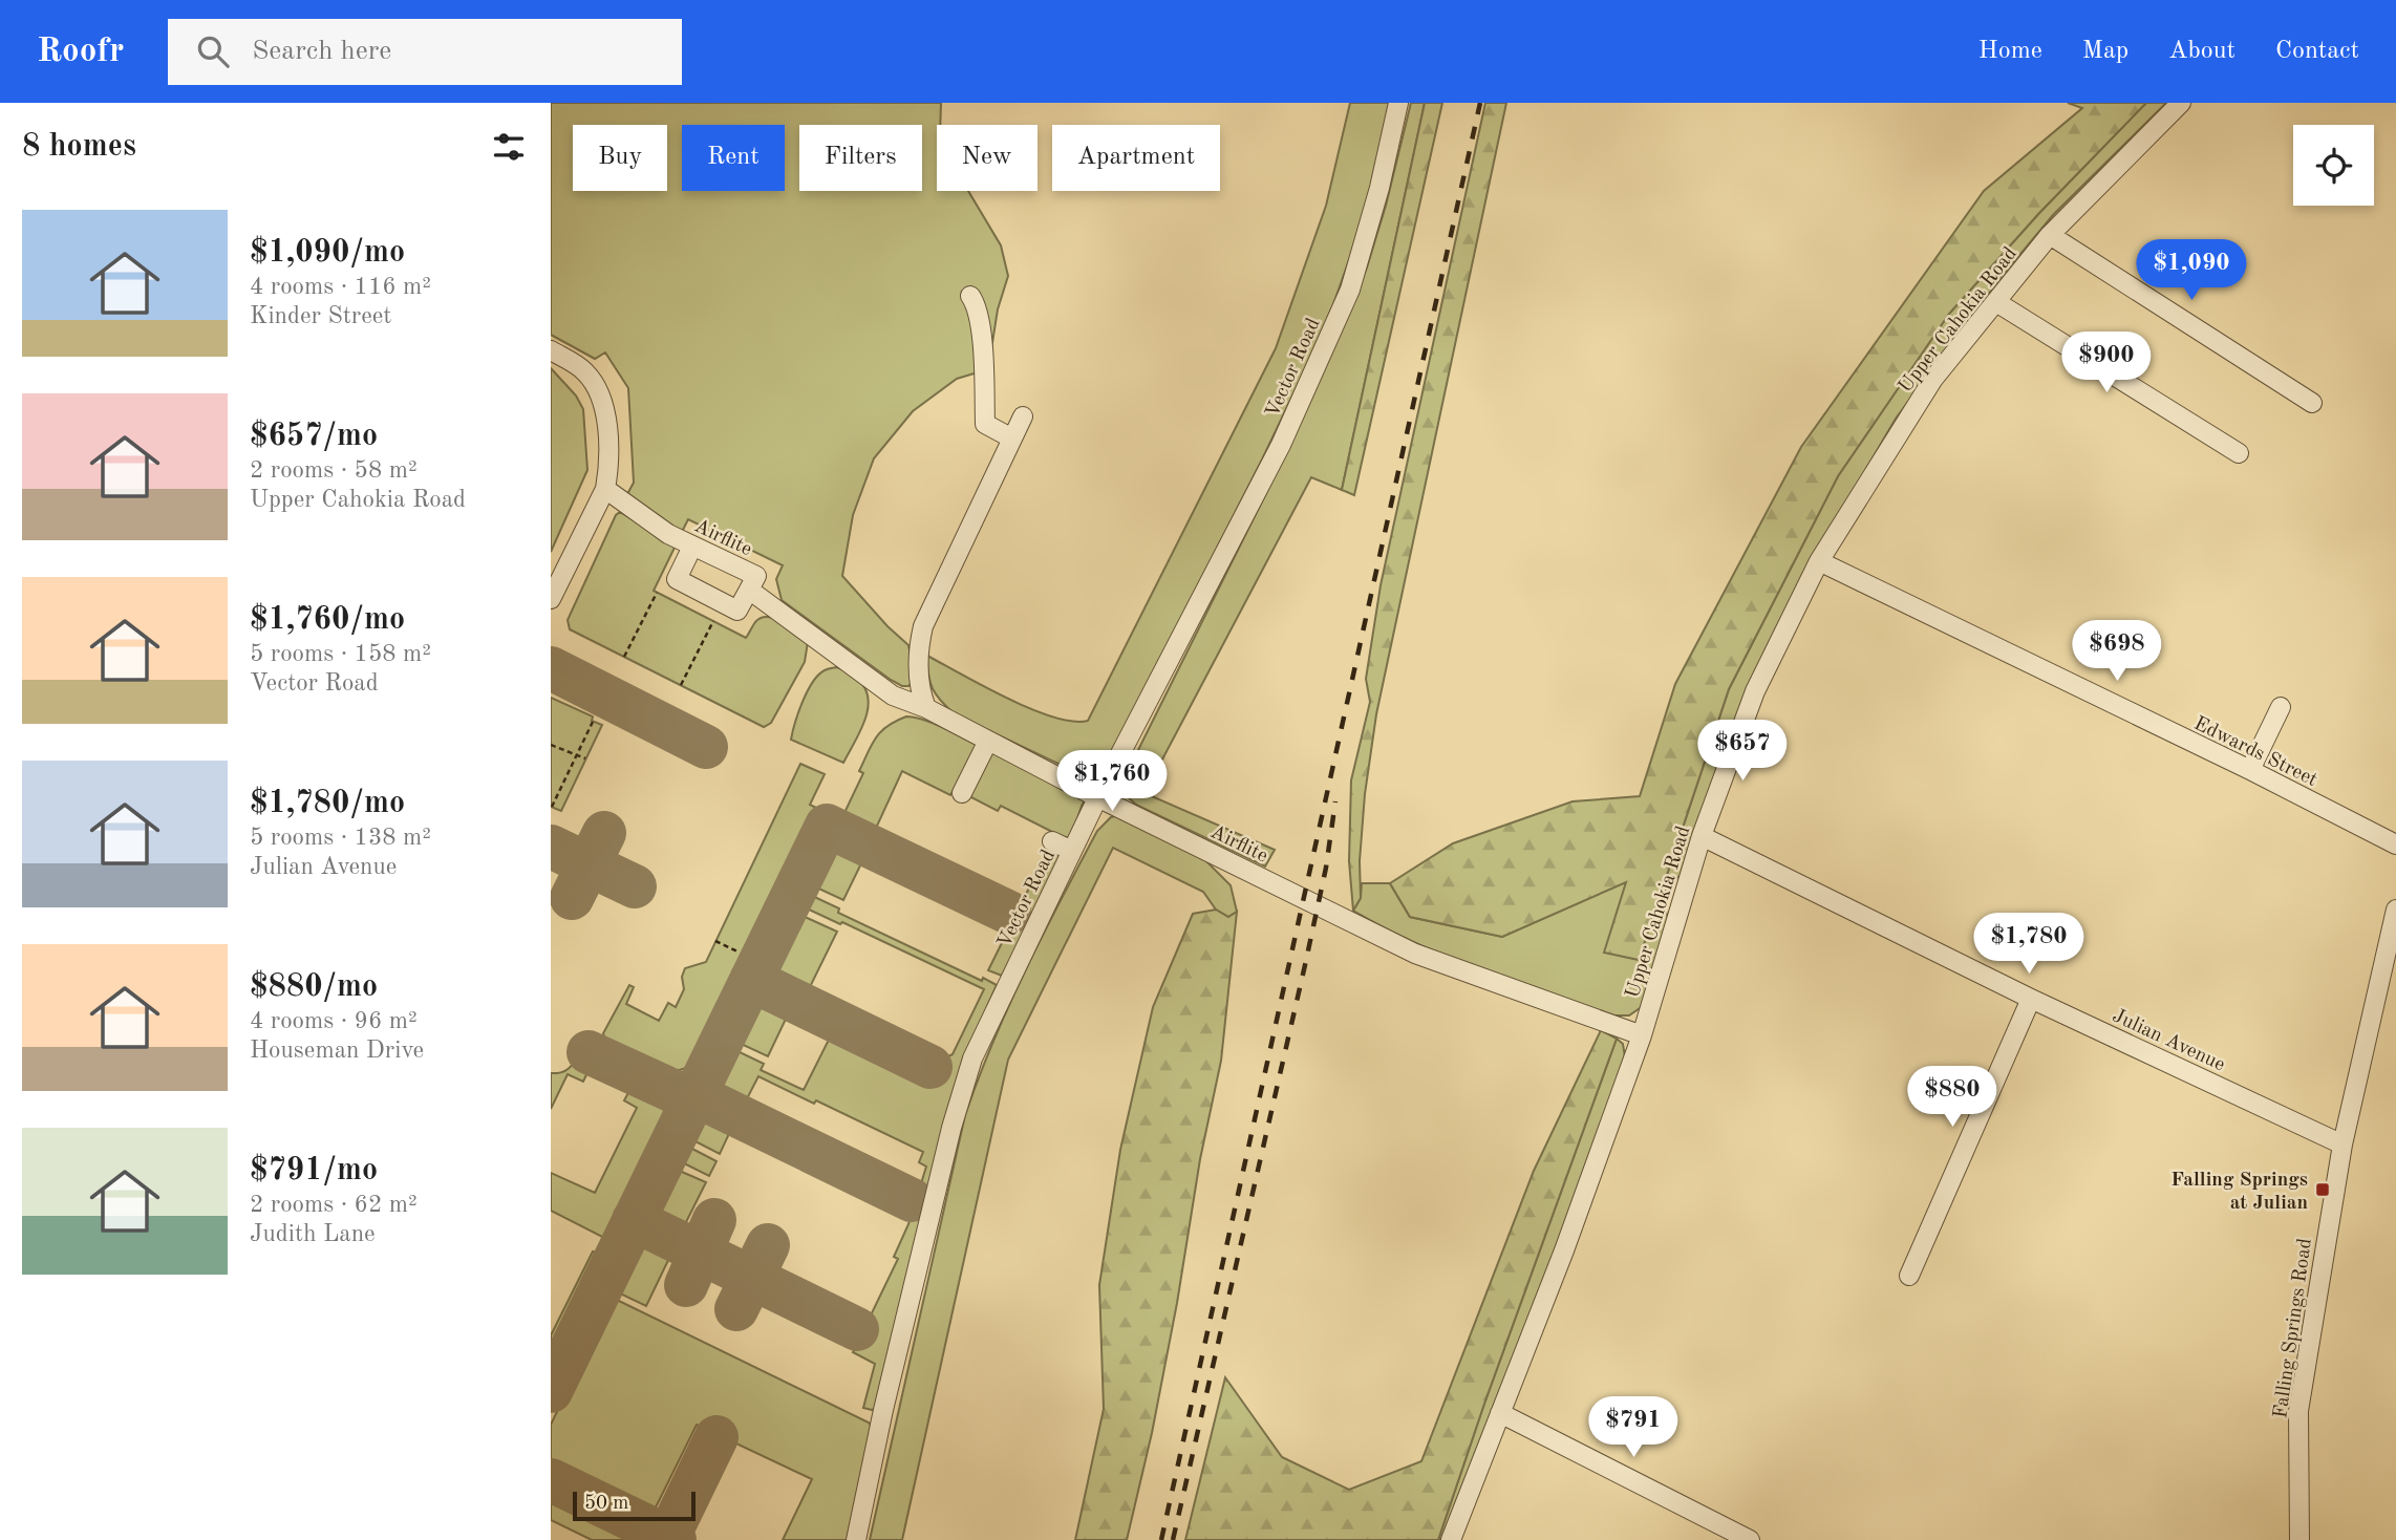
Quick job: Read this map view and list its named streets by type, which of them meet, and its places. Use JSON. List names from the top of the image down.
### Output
{
  "streets": {
    "street": [
      "Upper Cahokia Road",
      "Vector Road",
      "Airflite",
      "Edwards Street",
      "Julian Avenue",
      "Falling Springs Road"
    ]
  },
  "crossings": [
    ["Upper Cahokia Road", "Airflite"],
    ["Upper Cahokia Road", "Edwards Street"],
    ["Upper Cahokia Road", "Julian Avenue"],
    ["Vector Road", "Airflite"],
    ["Julian Avenue", "Falling Springs Road"]
  ],
  "places": {
    "transit": ["Falling Springs at Julian"]
  },
  "scale_bar": "50 m",
  "page": {
    "header": "Roofr",
    "search": "Search here",
    "nav": [
      "Home",
      "Map",
      "About",
      "Contact"
    ],
    "heading": "8 homes",
    "chip": [
      "Buy",
      "Rent",
      "Filters",
      "New",
      "Apartment"
    ],
    "list": [
      {
        "name": "$1,090/mo",
        "note": "4 rooms · 116 m² · Kinder Street"
      },
      {
        "name": "$657/mo",
        "note": "2 rooms · 58 m² · Upper Cahokia Road"
      },
      {
        "name": "$1,760/mo",
        "note": "5 rooms · 158 m² · Vector Road"
      },
      {
        "name": "$1,780/mo",
        "note": "5 rooms · 138 m² · Julian Avenue"
      },
      {
        "name": "$880/mo",
        "note": "4 rooms · 96 m² · Houseman Drive"
      },
      {
        "name": "$791/mo",
        "note": "2 rooms · 62 m² · Judith Lane"
      }
    ],
    "price": [
      "$1,090",
      "$900",
      "$698",
      "$657",
      "$1,760",
      "$1,780",
      "$880",
      "$791"
    ],
    "scale": "50 m"
  }
}
